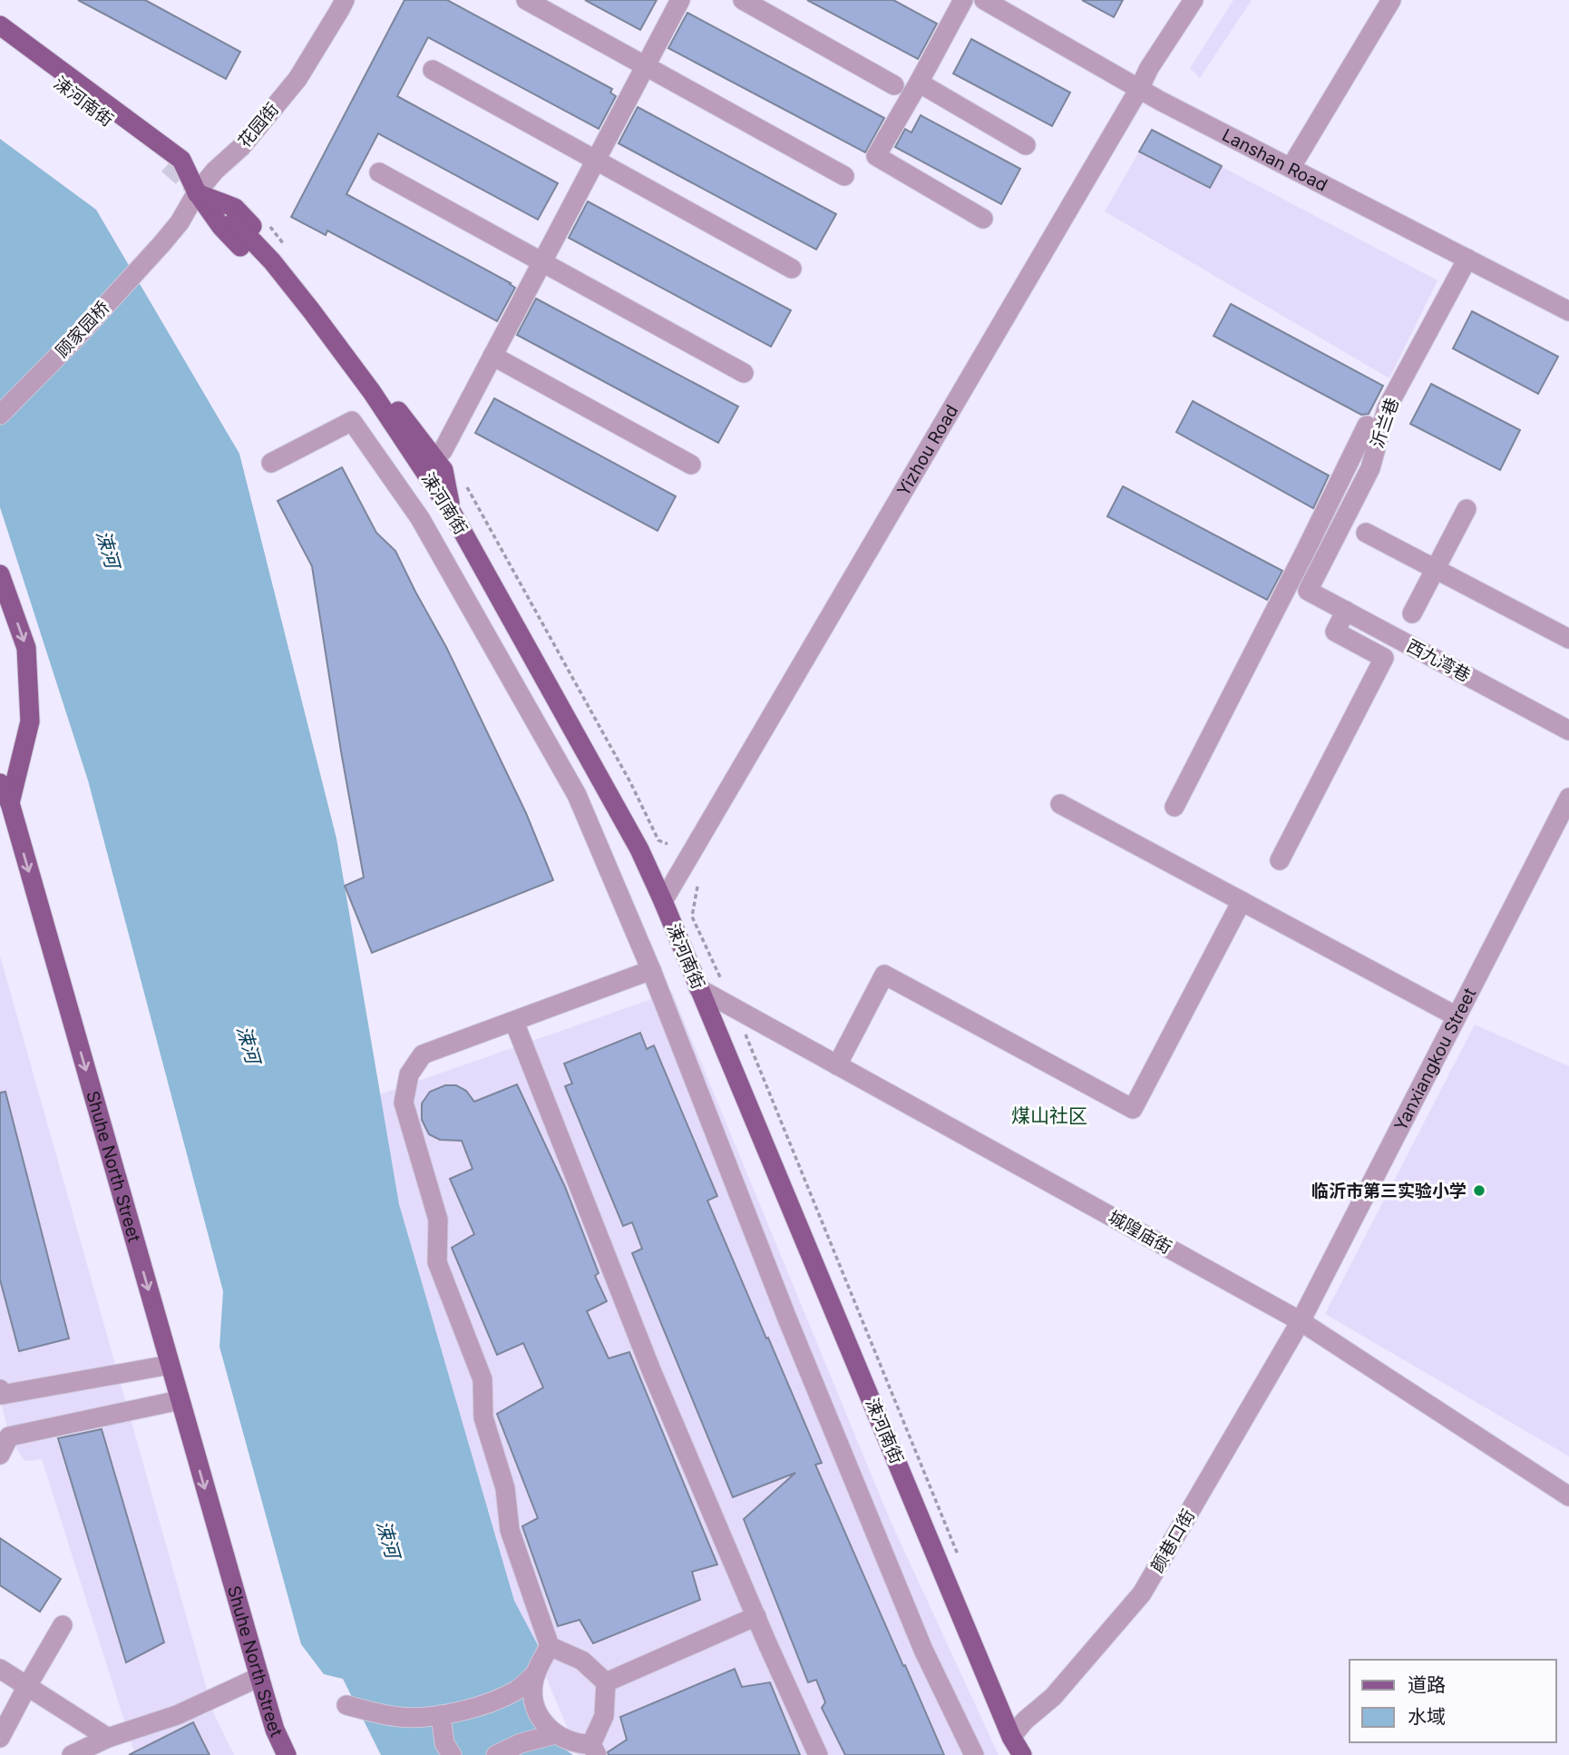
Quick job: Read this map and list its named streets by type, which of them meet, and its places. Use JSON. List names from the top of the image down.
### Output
{
  "streets": {
    "main road": ["涑河南街", "Shuhe North Street"],
    "street": [
      "花园街",
      "Lanshan Road",
      "顾家园桥",
      "沂兰巷",
      "Yizhou Road",
      "西九湾巷",
      "Yanxiangkou Street",
      "城隍庙街",
      "颜巷口街"
    ]
  },
  "crossings": [
    ["涑河南街", "Yizhou Road"],
    ["涑河南街", "城隍庙街"],
    ["涑河南街", "颜巷口街"],
    ["花园街", "顾家园桥"],
    ["Lanshan Road", "沂兰巷"],
    ["Lanshan Road", "Yizhou Road"],
    ["沂兰巷", "西九湾巷"],
    ["Yanxiangkou Street", "城隍庙街"],
    ["Yanxiangkou Street", "颜巷口街"],
    ["城隍庙街", "颜巷口街"]
  ],
  "one_way": ["Shuhe North Street"],
  "districts": ["煤山社区"],
  "water": ["涑河"],
  "places": ["临沂市第三实验小学"],
  "legend": ["道路", "水域"]
}
